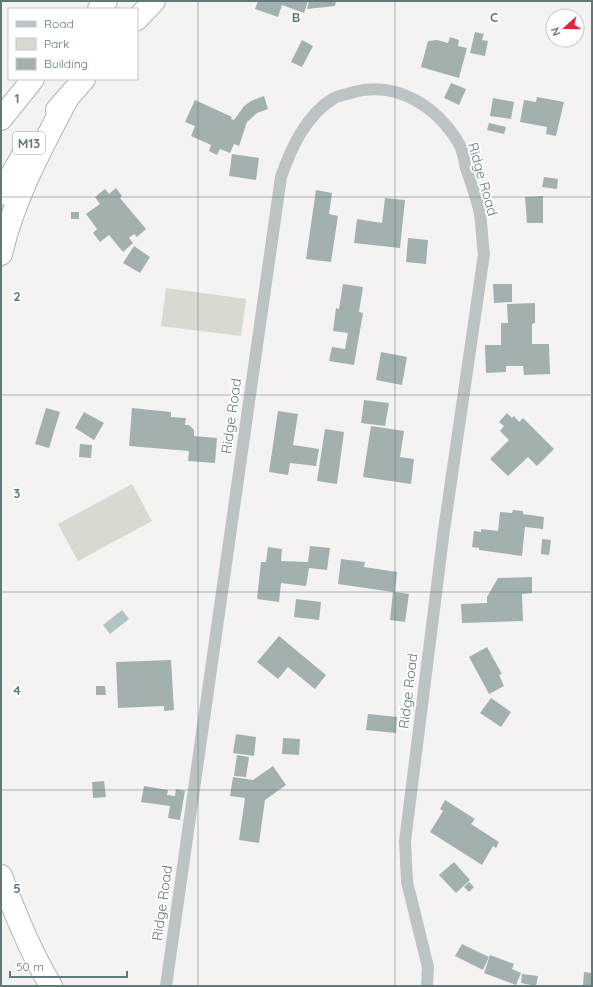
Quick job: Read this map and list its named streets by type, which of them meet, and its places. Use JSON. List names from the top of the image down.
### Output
{
  "streets": {
    "highway": ["M13"],
    "street": ["Ridge Road"]
  },
  "legend": ["Road", "Park", "Building"],
  "scale_bar": "50 m",
  "north": "left",
  "grid": {
    "columns": ["B", "C"],
    "rows": [
      "1",
      "2",
      "3",
      "4",
      "5"
    ]
  }
}
